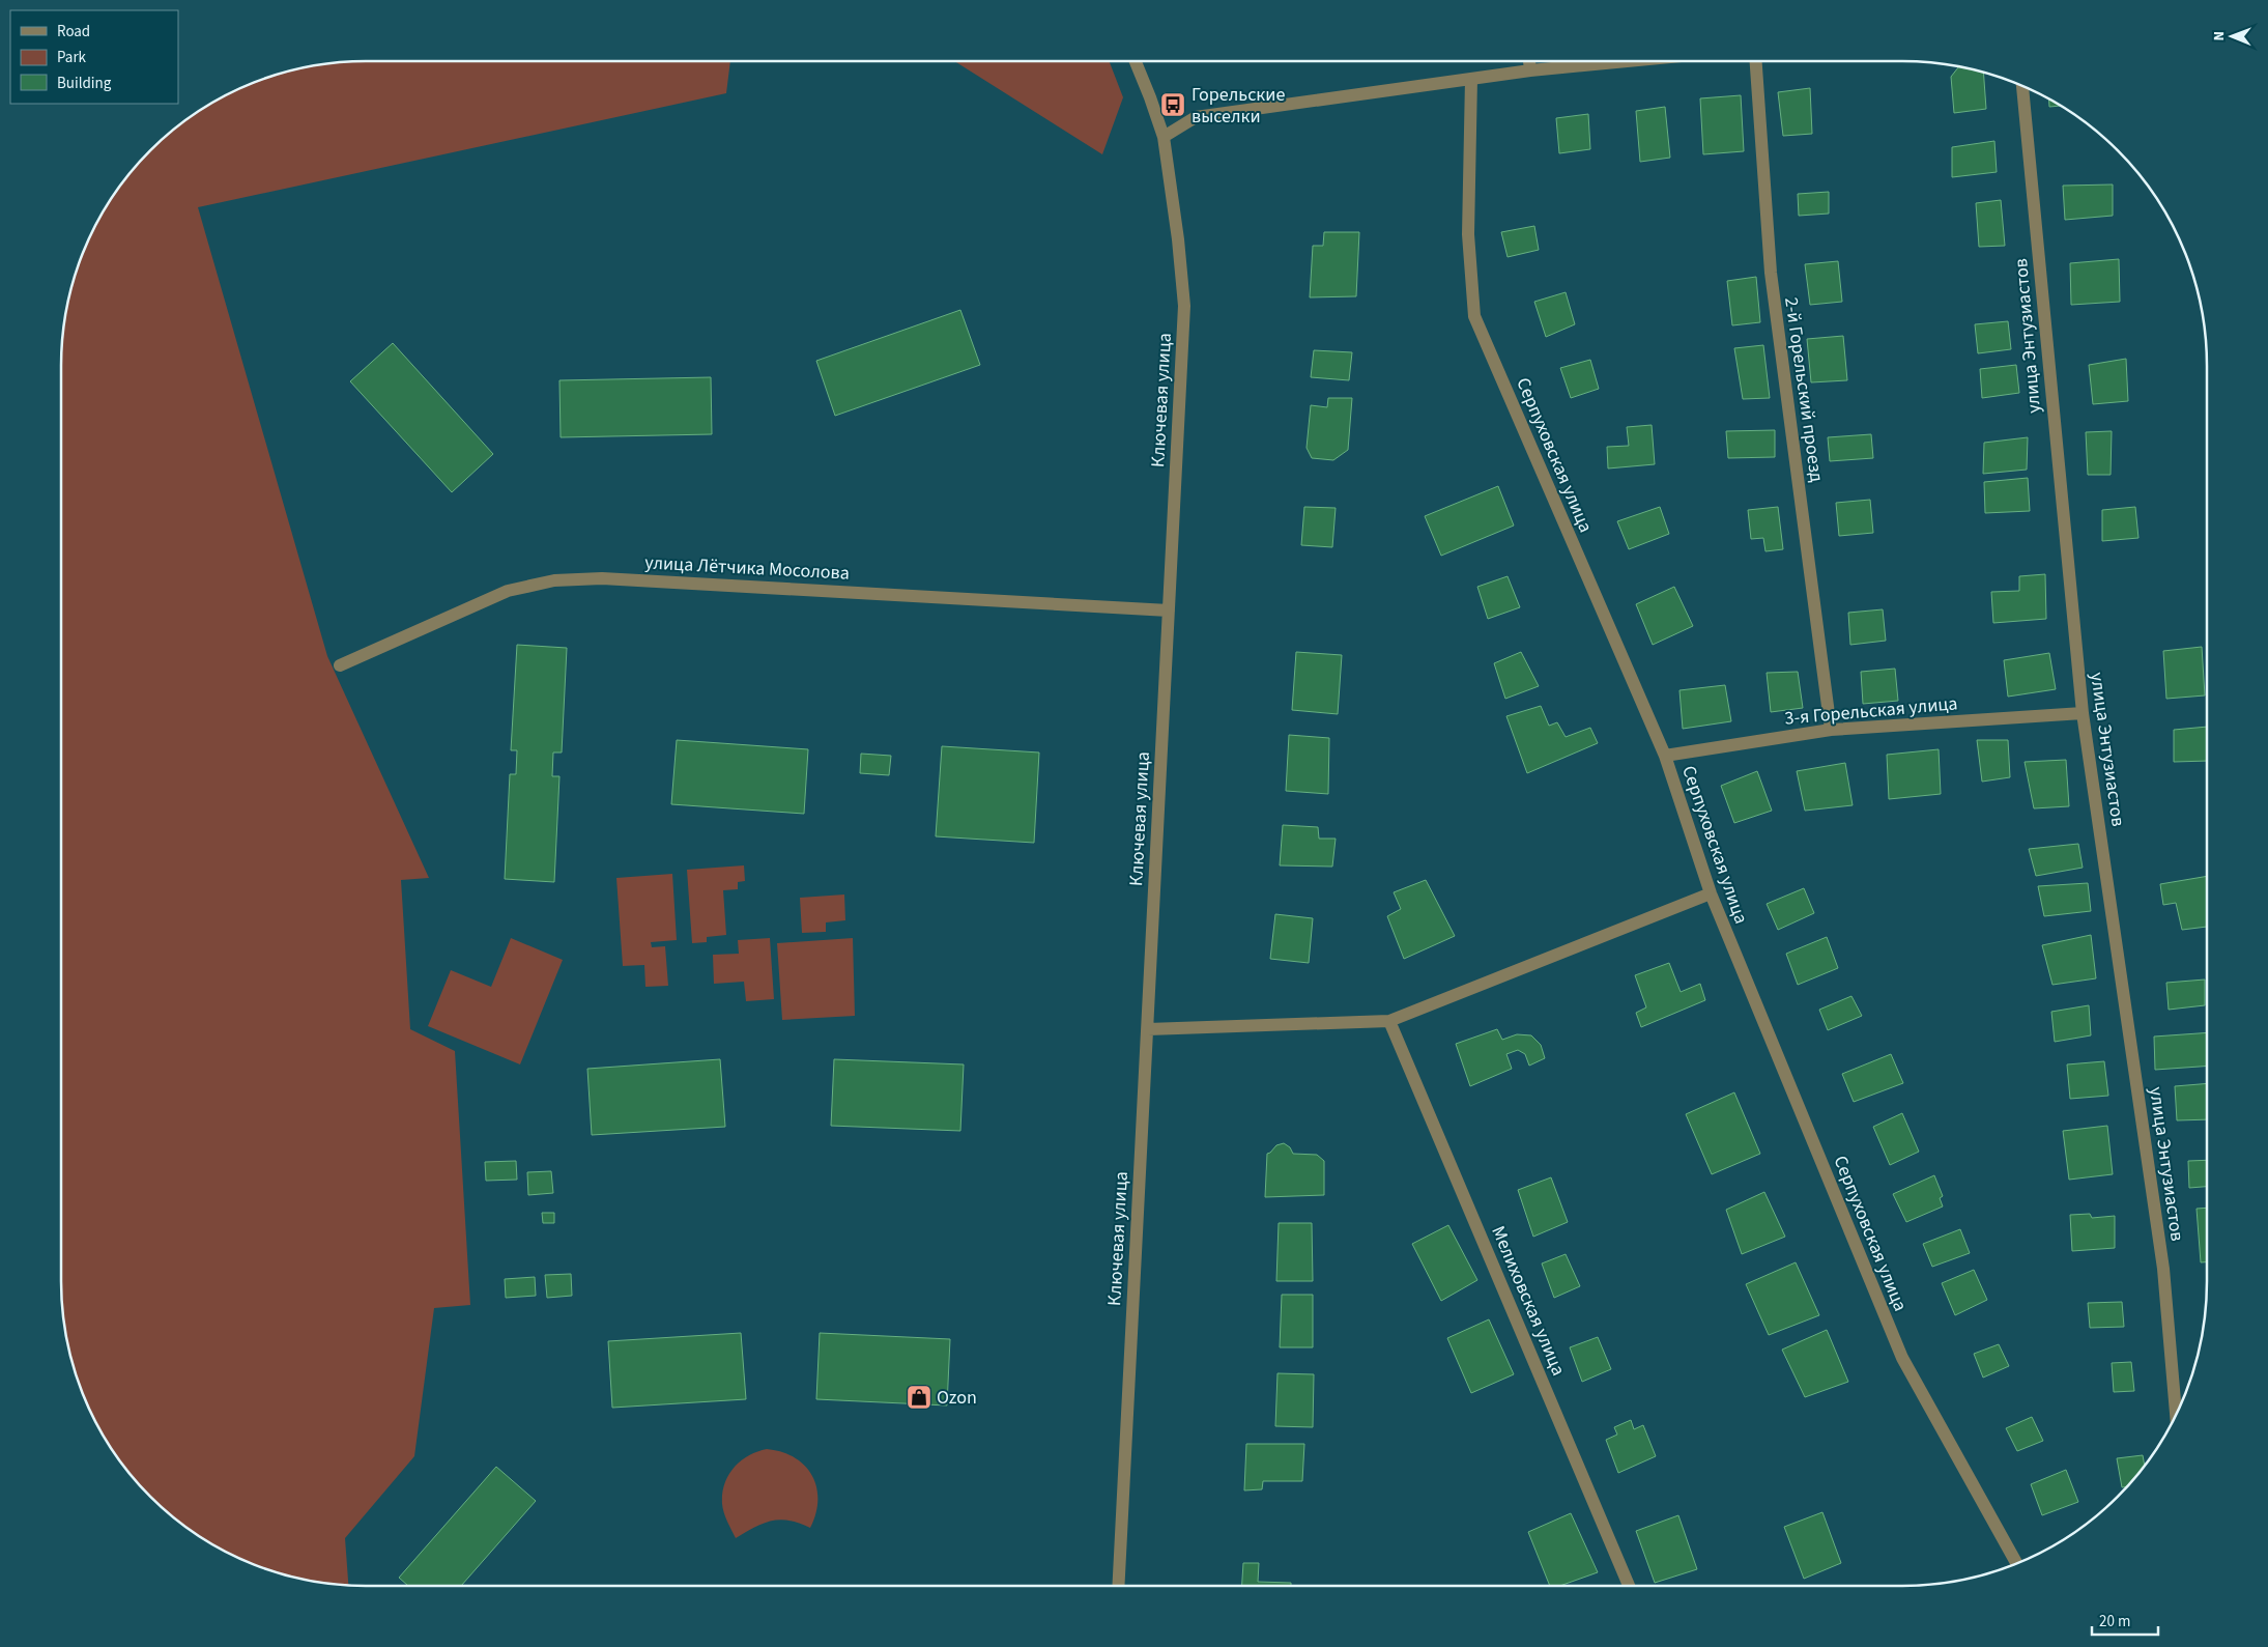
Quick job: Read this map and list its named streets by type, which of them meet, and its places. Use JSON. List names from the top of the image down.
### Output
{
  "streets": {
    "street": [
      "улица Энтузиастов",
      "2-й Горельский проезд",
      "Ключевая улица",
      "Серпуховская улица",
      "улица Лётчика Мосолова",
      "3-я Горельская улица",
      "Мелиховская улица"
    ]
  },
  "crossings": [
    ["улица Энтузиастов", "3-я Горельская улица"],
    ["2-й Горельский проезд", "3-я Горельская улица"],
    ["Ключевая улица", "улица Лётчика Мосолова"],
    ["Серпуховская улица", "3-я Горельская улица"]
  ],
  "places": {
    "bus stop": ["Горельские выселки"],
    "shop": ["Ozon"]
  },
  "legend": ["Road", "Park", "Building"],
  "scale_bar": "20 m",
  "north": "left"
}
